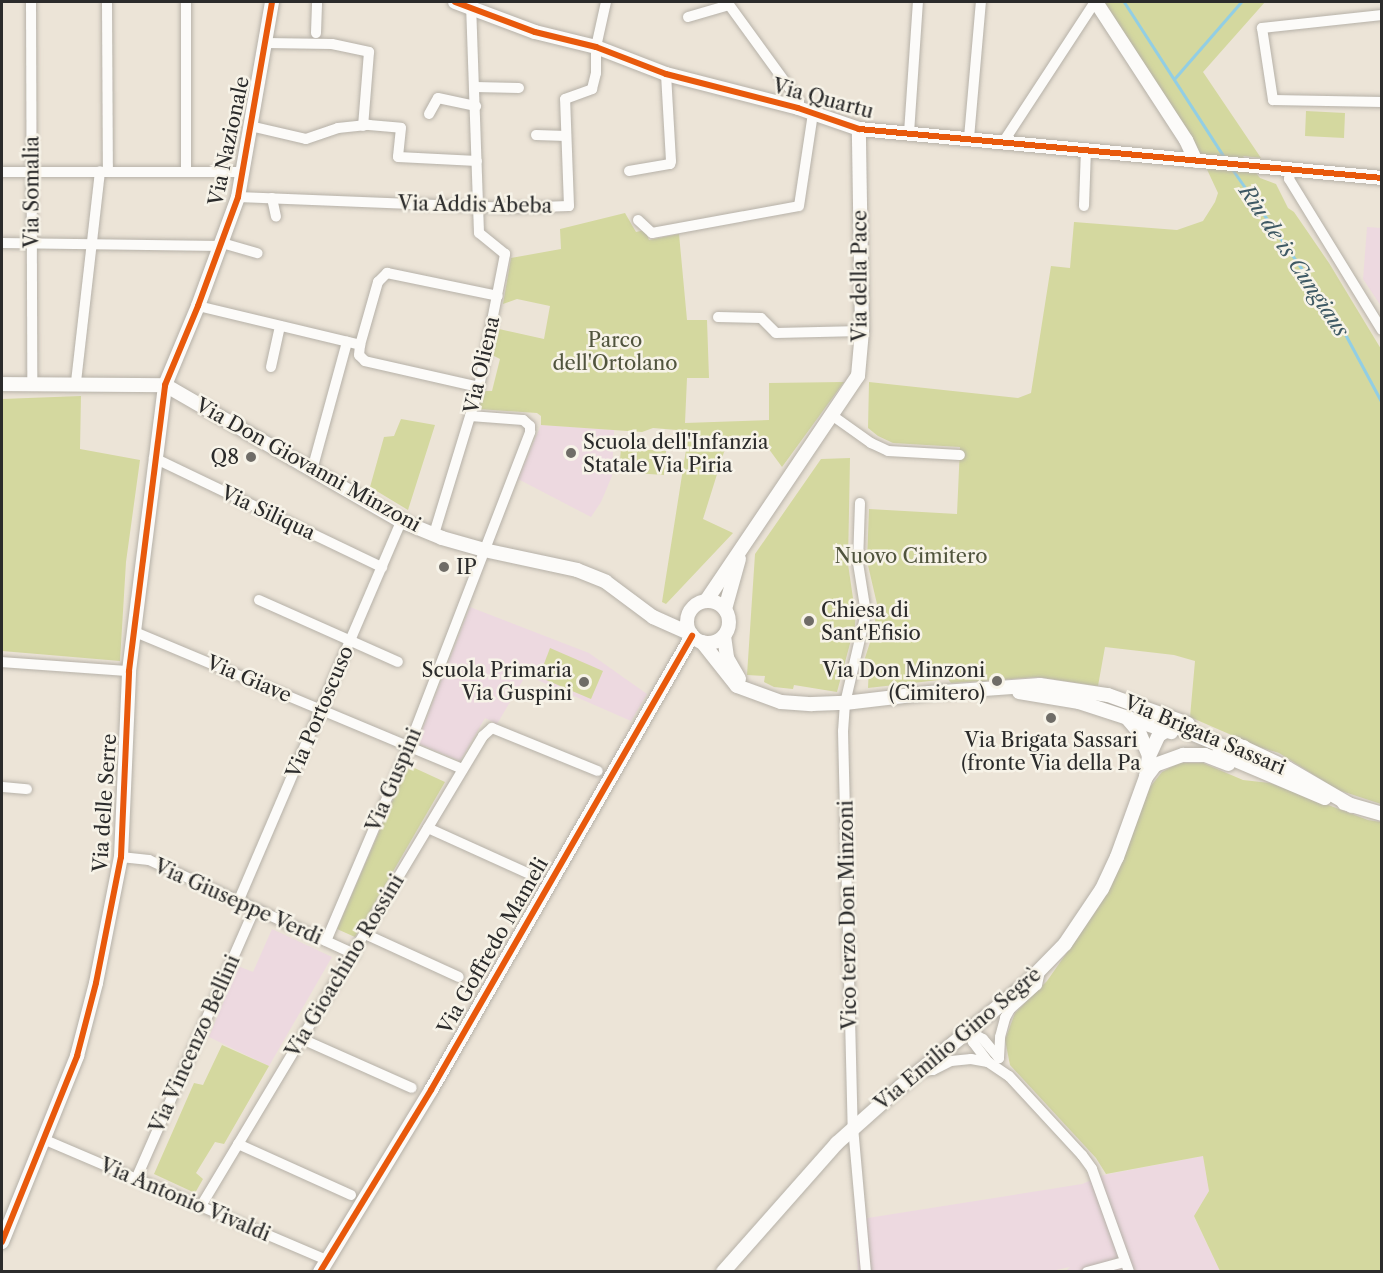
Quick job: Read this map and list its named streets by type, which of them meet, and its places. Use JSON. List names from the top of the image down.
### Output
{
  "streets": {
    "street": [
      "Via Quartu",
      "Via Nazionale",
      "Via Somalia",
      "Via Addis Abeba",
      "Via della Pace",
      "Via Oliena",
      "Via Don Giovanni Minzoni",
      "Via Siliqua",
      "Via Giave",
      "Via Portoscuso",
      "Via Brigata Sassari",
      "Via Guspini",
      "Via delle Serre",
      "Via Giuseppe Verdi",
      "Vico terzo Don Minzoni",
      "Via Goffredo Mameli",
      "Via Gioachino Rossini",
      "Via Emilio Gino Segrè",
      "Via Vincenzo Bellini",
      "Via Antonio Vivaldi"
    ]
  },
  "crossings": [
    ["Via Quartu", "Via Addis Abeba"],
    ["Via Quartu", "Via della Pace"],
    ["Via Nazionale", "Via Addis Abeba"],
    ["Via Nazionale", "Via Don Giovanni Minzoni"],
    ["Via Nazionale", "Via delle Serre"],
    ["Via Addis Abeba", "Via Oliena"],
    ["Via della Pace", "Via Don Giovanni Minzoni"],
    ["Via della Pace", "Via Goffredo Mameli"],
    ["Via Oliena", "Via Don Giovanni Minzoni"],
    ["Via Oliena", "Via Guspini"],
    ["Via Don Giovanni Minzoni", "Via Portoscuso"],
    ["Via Don Giovanni Minzoni", "Via Guspini"],
    ["Via Don Giovanni Minzoni", "Via delle Serre"],
    ["Via Don Giovanni Minzoni", "Via Goffredo Mameli"],
    ["Via Siliqua", "Via Portoscuso"],
    ["Via Siliqua", "Via delle Serre"],
    ["Via Giave", "Via Portoscuso"],
    ["Via Giave", "Via Guspini"],
    ["Via Giave", "Via delle Serre"],
    ["Via Giave", "Via Gioachino Rossini"],
    ["Via Portoscuso", "Via Giuseppe Verdi"],
    ["Via Brigata Sassari", "Via Emilio Gino Segrè"],
    ["Via Guspini", "Via Giuseppe Verdi"],
    ["Via delle Serre", "Via Giuseppe Verdi"],
    ["Via delle Serre", "Via Antonio Vivaldi"],
    ["Via Giuseppe Verdi", "Via Gioachino Rossini"],
    ["Via Giuseppe Verdi", "Via Vincenzo Bellini"],
    ["Vico terzo Don Minzoni", "Via Emilio Gino Segrè"],
    ["Via Goffredo Mameli", "Via Antonio Vivaldi"],
    ["Via Gioachino Rossini", "Via Antonio Vivaldi"],
    ["Via Vincenzo Bellini", "Via Antonio Vivaldi"]
  ],
  "water": ["Riu de is Cungiaus"],
  "parks": ["Parco dell'Ortolano", "Nuovo Cimitero"],
  "places": [
    "Scuola dell'Infanzia Statale Via Piria",
    "Q8",
    "IP",
    "Chiesa di Sant'Efisio",
    "Via Don Minzoni (Cimitero)",
    "Scuola Primaria Via Guspini",
    "Via Brigata Sassari (fronte Via della Pa"
  ]
}
